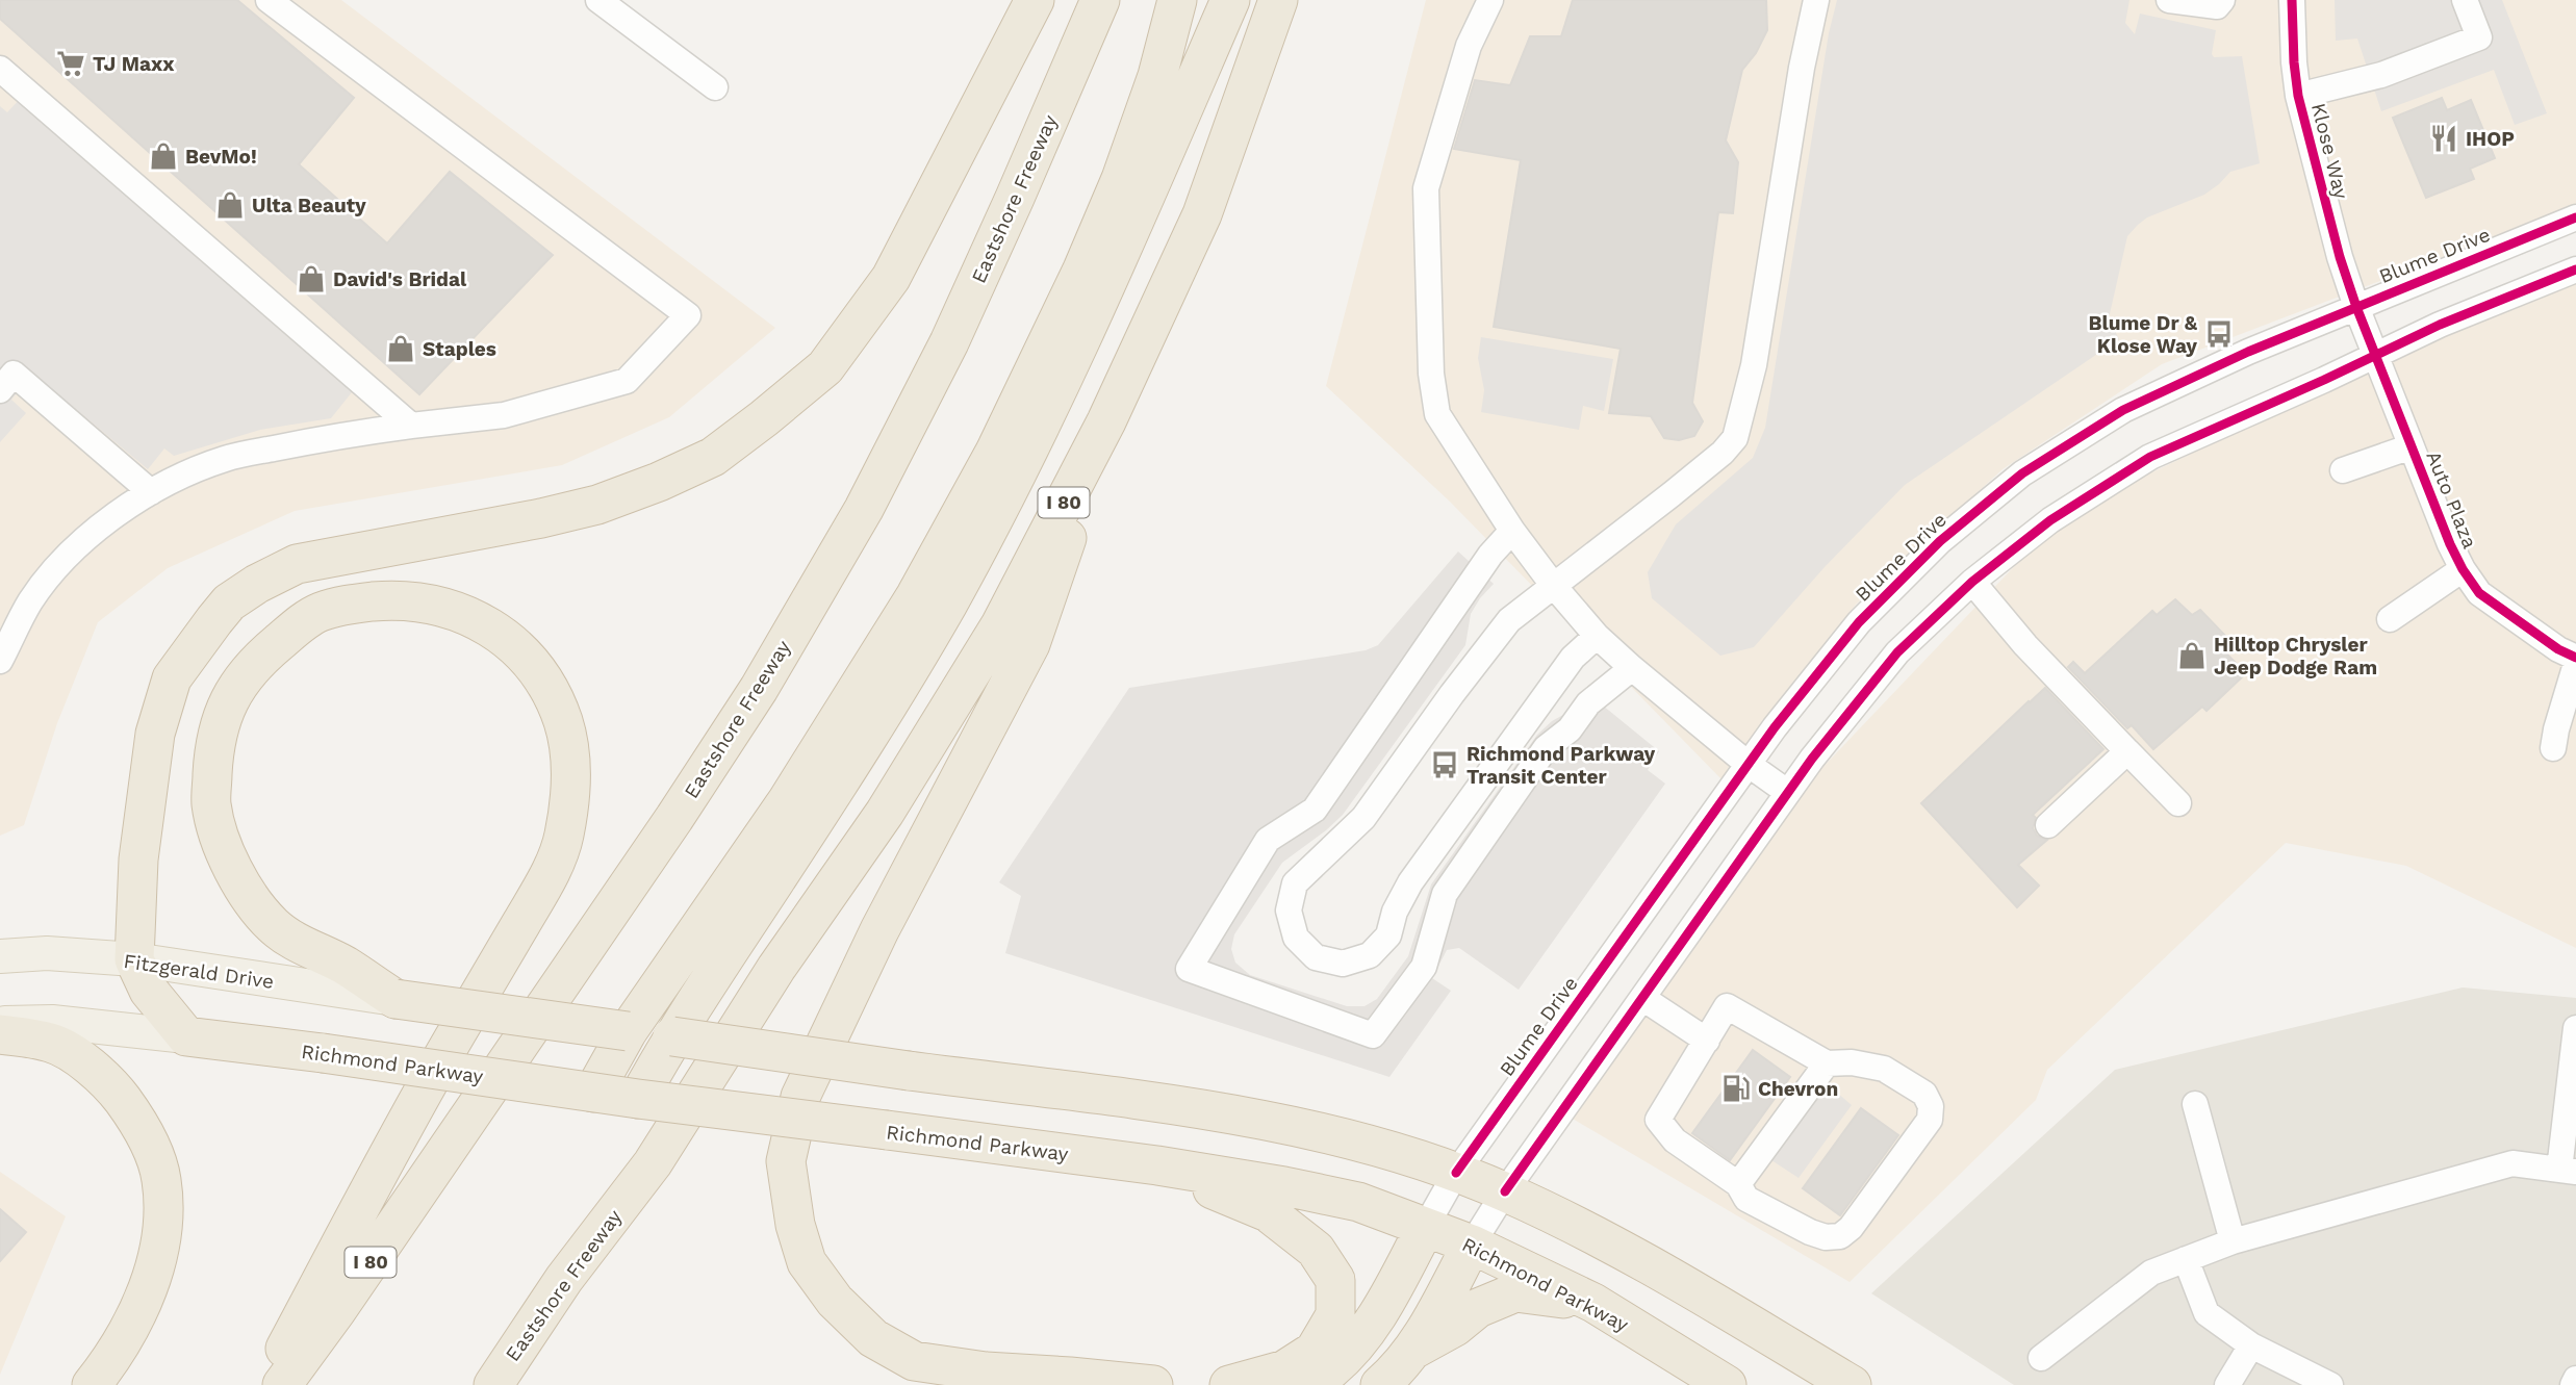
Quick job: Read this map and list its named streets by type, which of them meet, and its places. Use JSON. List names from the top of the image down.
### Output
{
  "streets": {
    "highway": ["Eastshore Freeway", "I 80", "Richmond Parkway"],
    "main road": ["Fitzgerald Drive"],
    "street": ["Klose Way", "Blume Drive", "Auto Plaza"]
  },
  "crossings": [
    ["Klose Way", "Blume Drive"],
    ["Klose Way", "Auto Plaza"],
    ["Blume Drive", "Auto Plaza"],
    ["Blume Drive", "Richmond Parkway"]
  ],
  "places": {
    "supermarket": ["TJ Maxx"],
    "restaurant": ["IHOP"],
    "shop": [
      "BevMo!",
      "Ulta Beauty",
      "David's Bridal",
      "Staples",
      "Hilltop Chrysler Jeep Dodge Ram"
    ],
    "bus stop": ["Blume Dr & Klose Way", "Richmond Parkway Transit Center"],
    "fuel station": ["Chevron"]
  }
}
